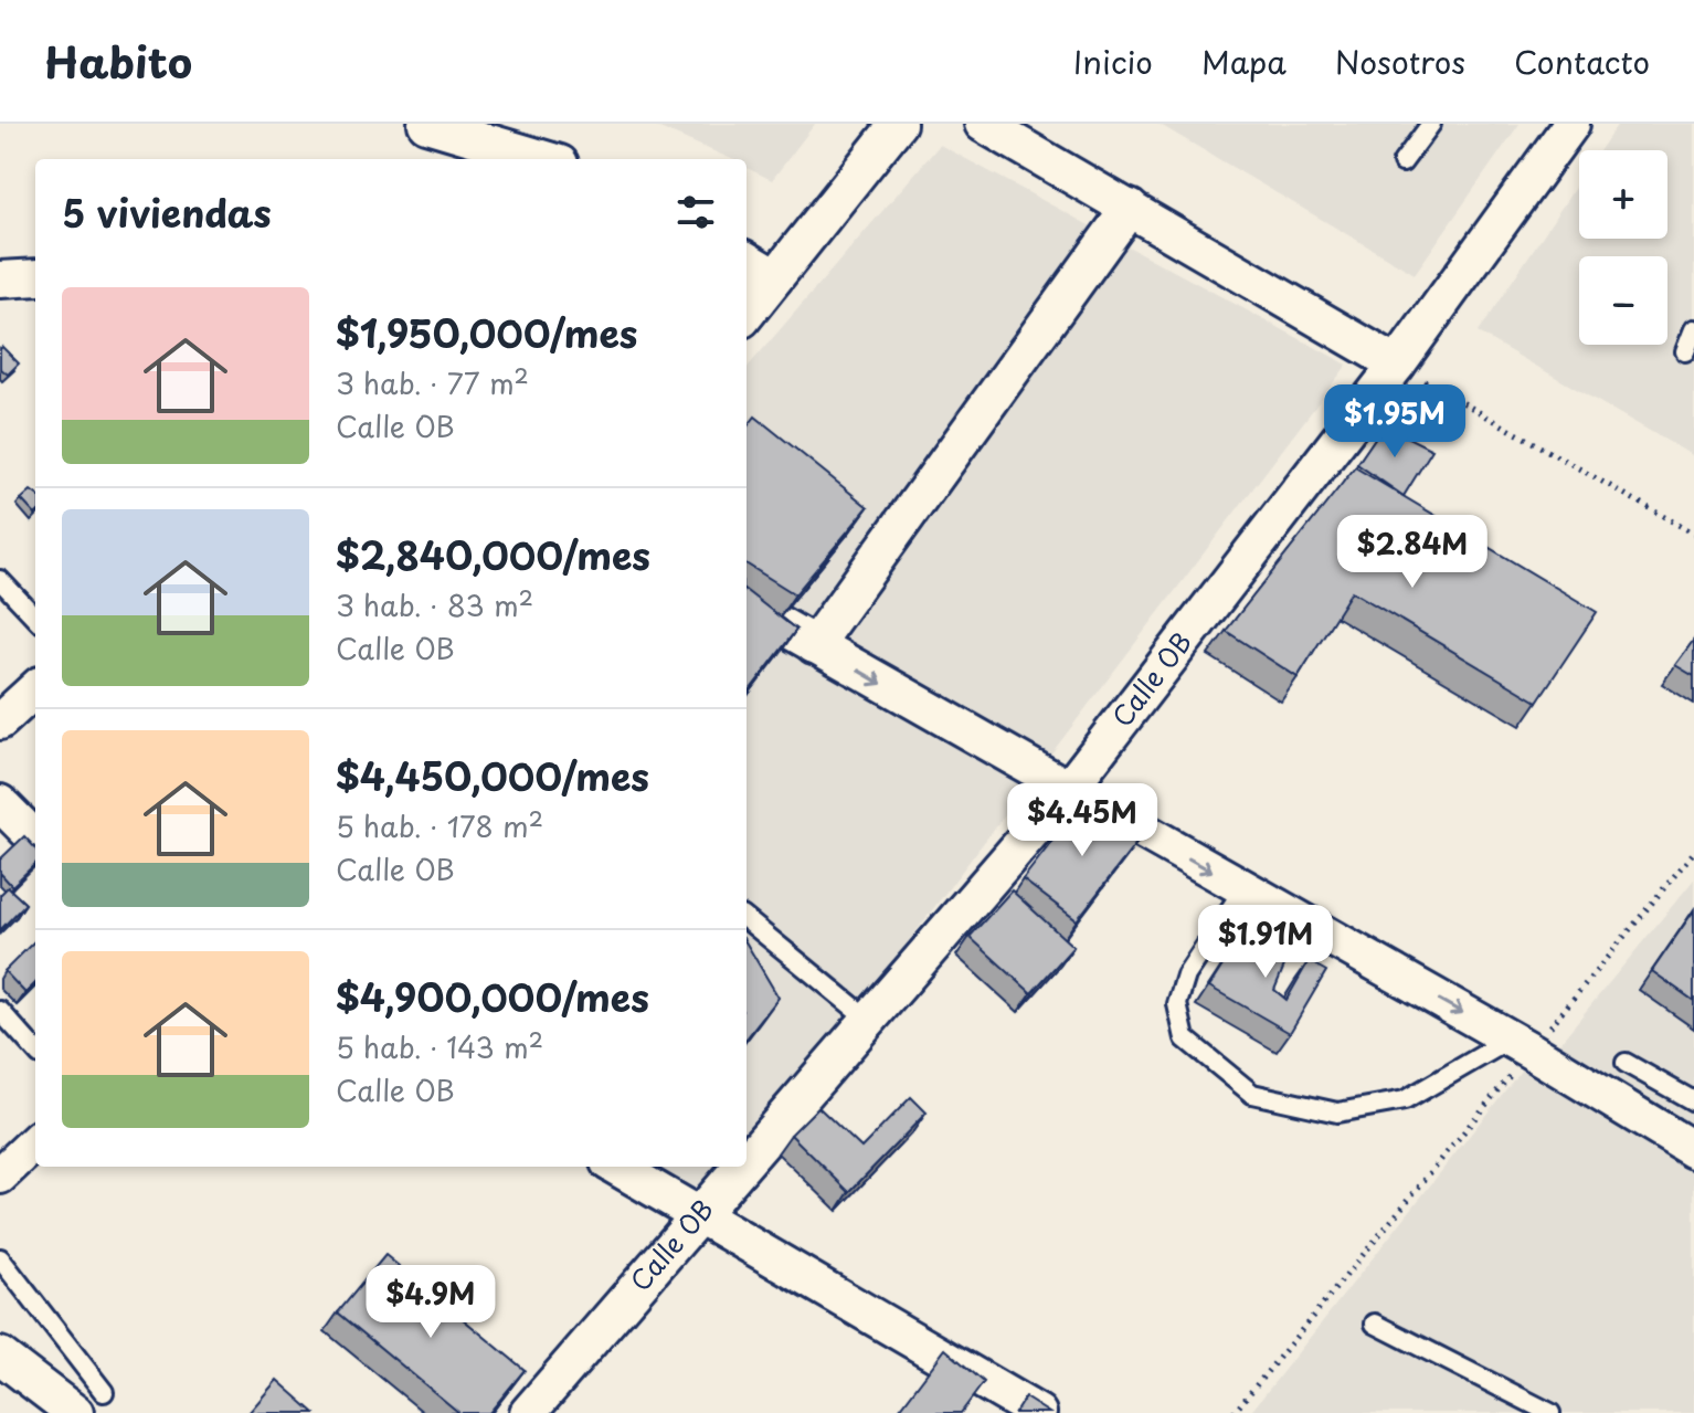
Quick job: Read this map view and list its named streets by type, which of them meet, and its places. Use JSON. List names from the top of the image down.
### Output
{
  "streets": {
    "street": ["Calle 0B"]
  },
  "page": {
    "header": "Habito",
    "nav": [
      "Inicio",
      "Mapa",
      "Nosotros",
      "Contacto"
    ],
    "map_buttons": ["+", "−"],
    "heading": "5 viviendas",
    "list": [
      {
        "name": "$1,950,000/mes",
        "note": "3 hab. · 77 m² · Calle 0B"
      },
      {
        "name": "$2,840,000/mes",
        "note": "3 hab. · 83 m² · Calle 0B"
      },
      {
        "name": "$4,450,000/mes",
        "note": "5 hab. · 178 m² · Calle 0B"
      },
      {
        "name": "$4,900,000/mes",
        "note": "5 hab. · 143 m² · Calle 0B"
      }
    ],
    "price": [
      "$1.95M",
      "$2.84M",
      "$4.45M",
      "$1.91M",
      "$4.9M"
    ]
  }
}
